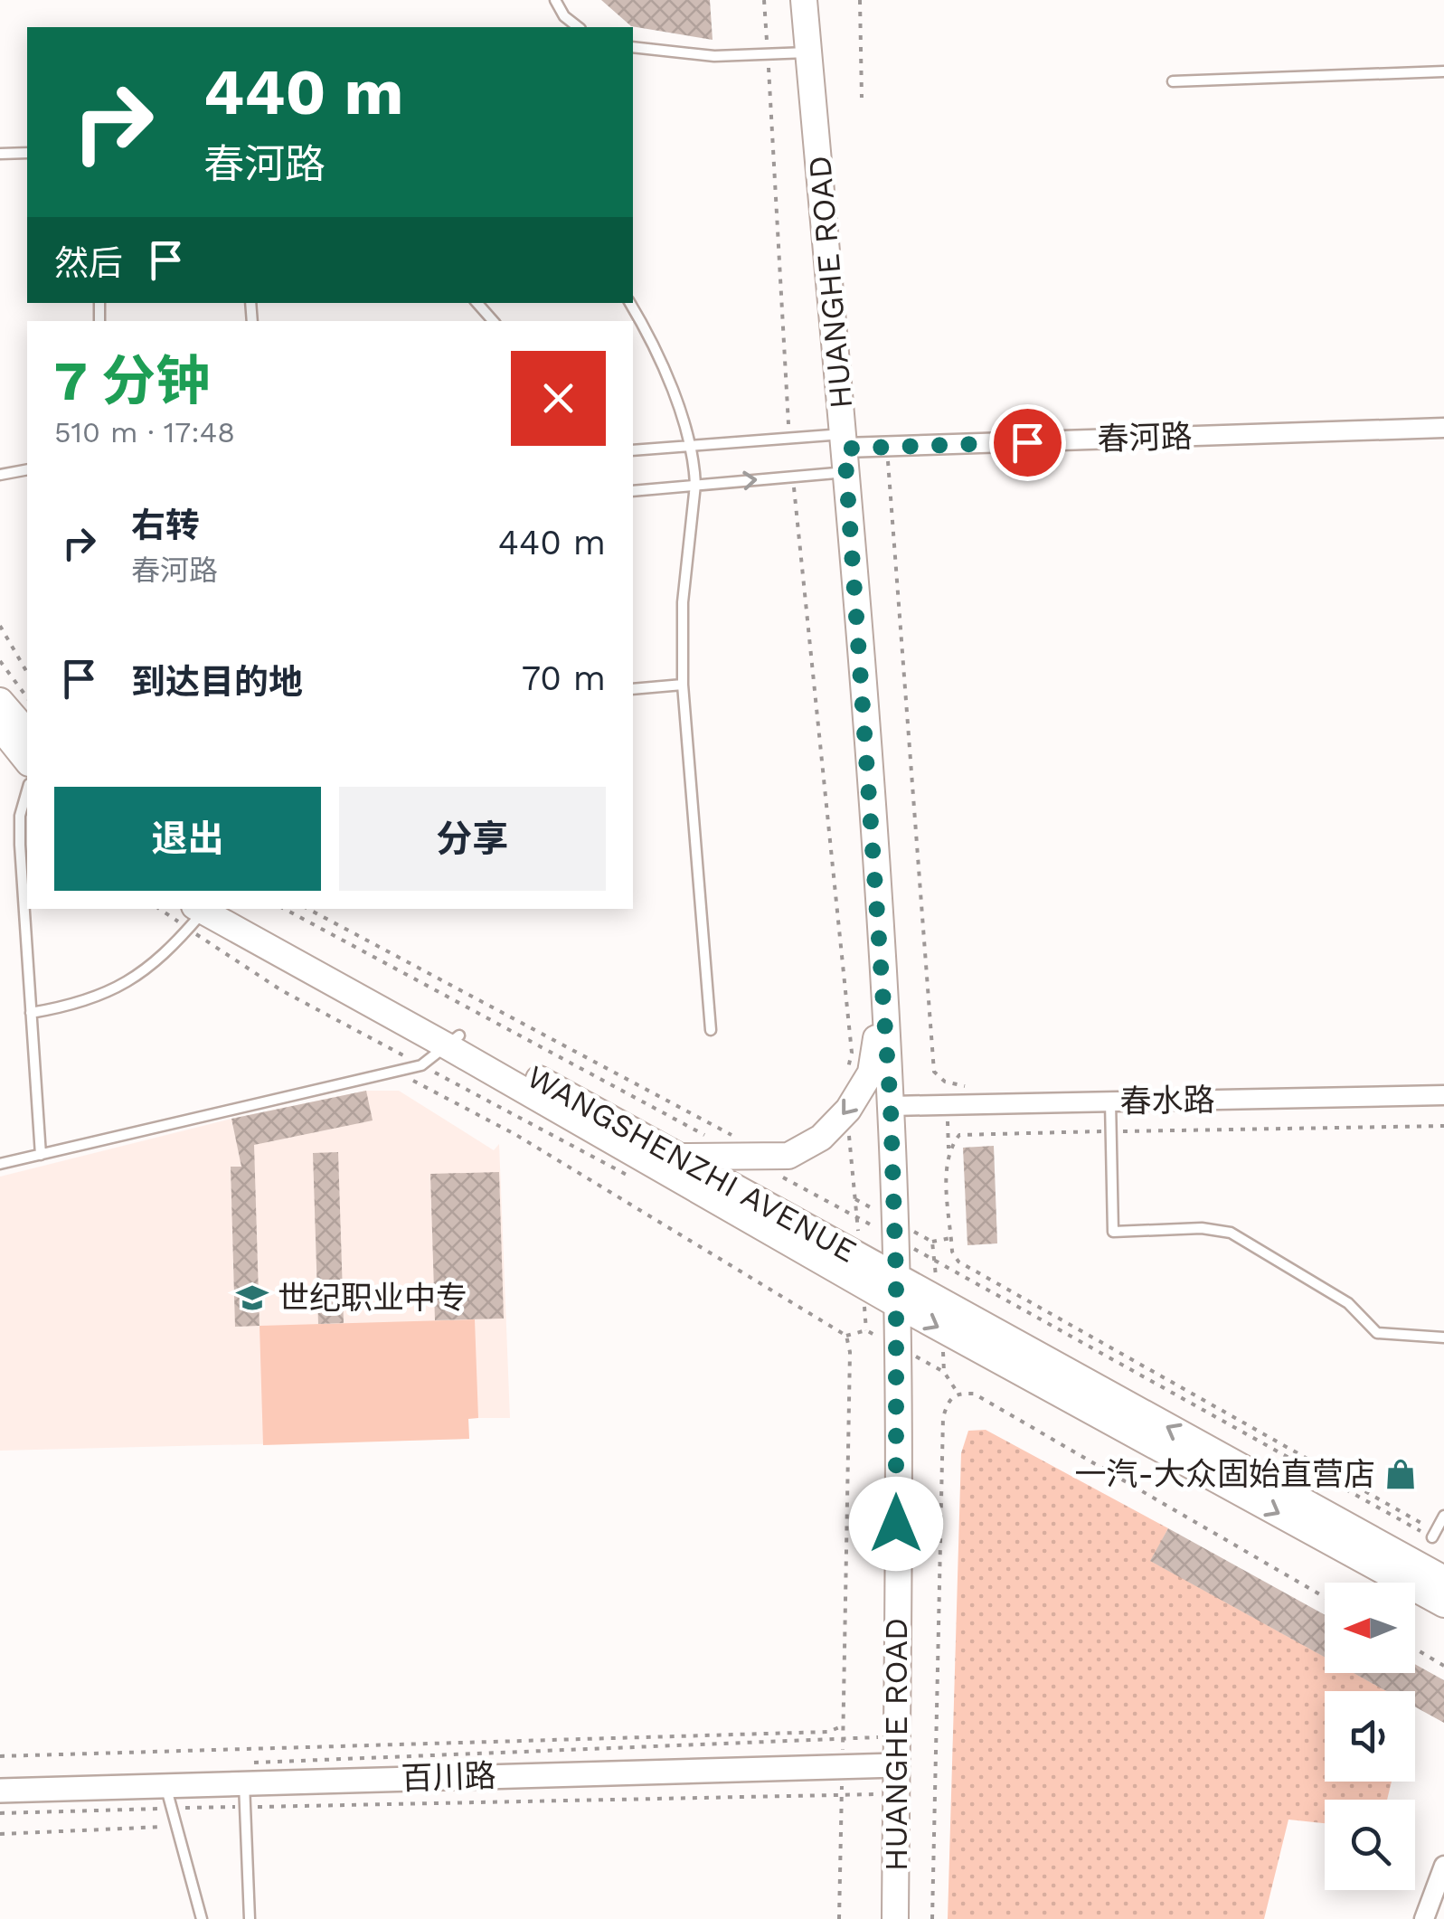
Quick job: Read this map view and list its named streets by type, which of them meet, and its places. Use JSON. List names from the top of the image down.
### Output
{
  "streets": {
    "main road": ["HUANGHE ROAD", "WANGSHENZHI AVENUE"],
    "street": ["春河路", "春水路", "百川路"]
  },
  "crossings": [
    ["HUANGHE ROAD", "春河路"],
    ["HUANGHE ROAD", "春水路"],
    ["HUANGHE ROAD", "WANGSHENZHI AVENUE"],
    ["HUANGHE ROAD", "百川路"]
  ],
  "places": {
    "school or university": ["世纪职业中专"],
    "shop": ["一汽-大众固始直营店"]
  },
  "north": "left",
  "page": {
    "turn": ["440 m", "春河路"],
    "then": "然后",
    "heading": ["7 分钟", "510 m · 17:48"],
    "list": [
      {
        "name": "右转",
        "note": "春河路",
        "value": "440 m"
      },
      {
        "name": "到达目的地",
        "value": "70 m"
      }
    ],
    "buttons": ["退出", "分享"]
  }
}
